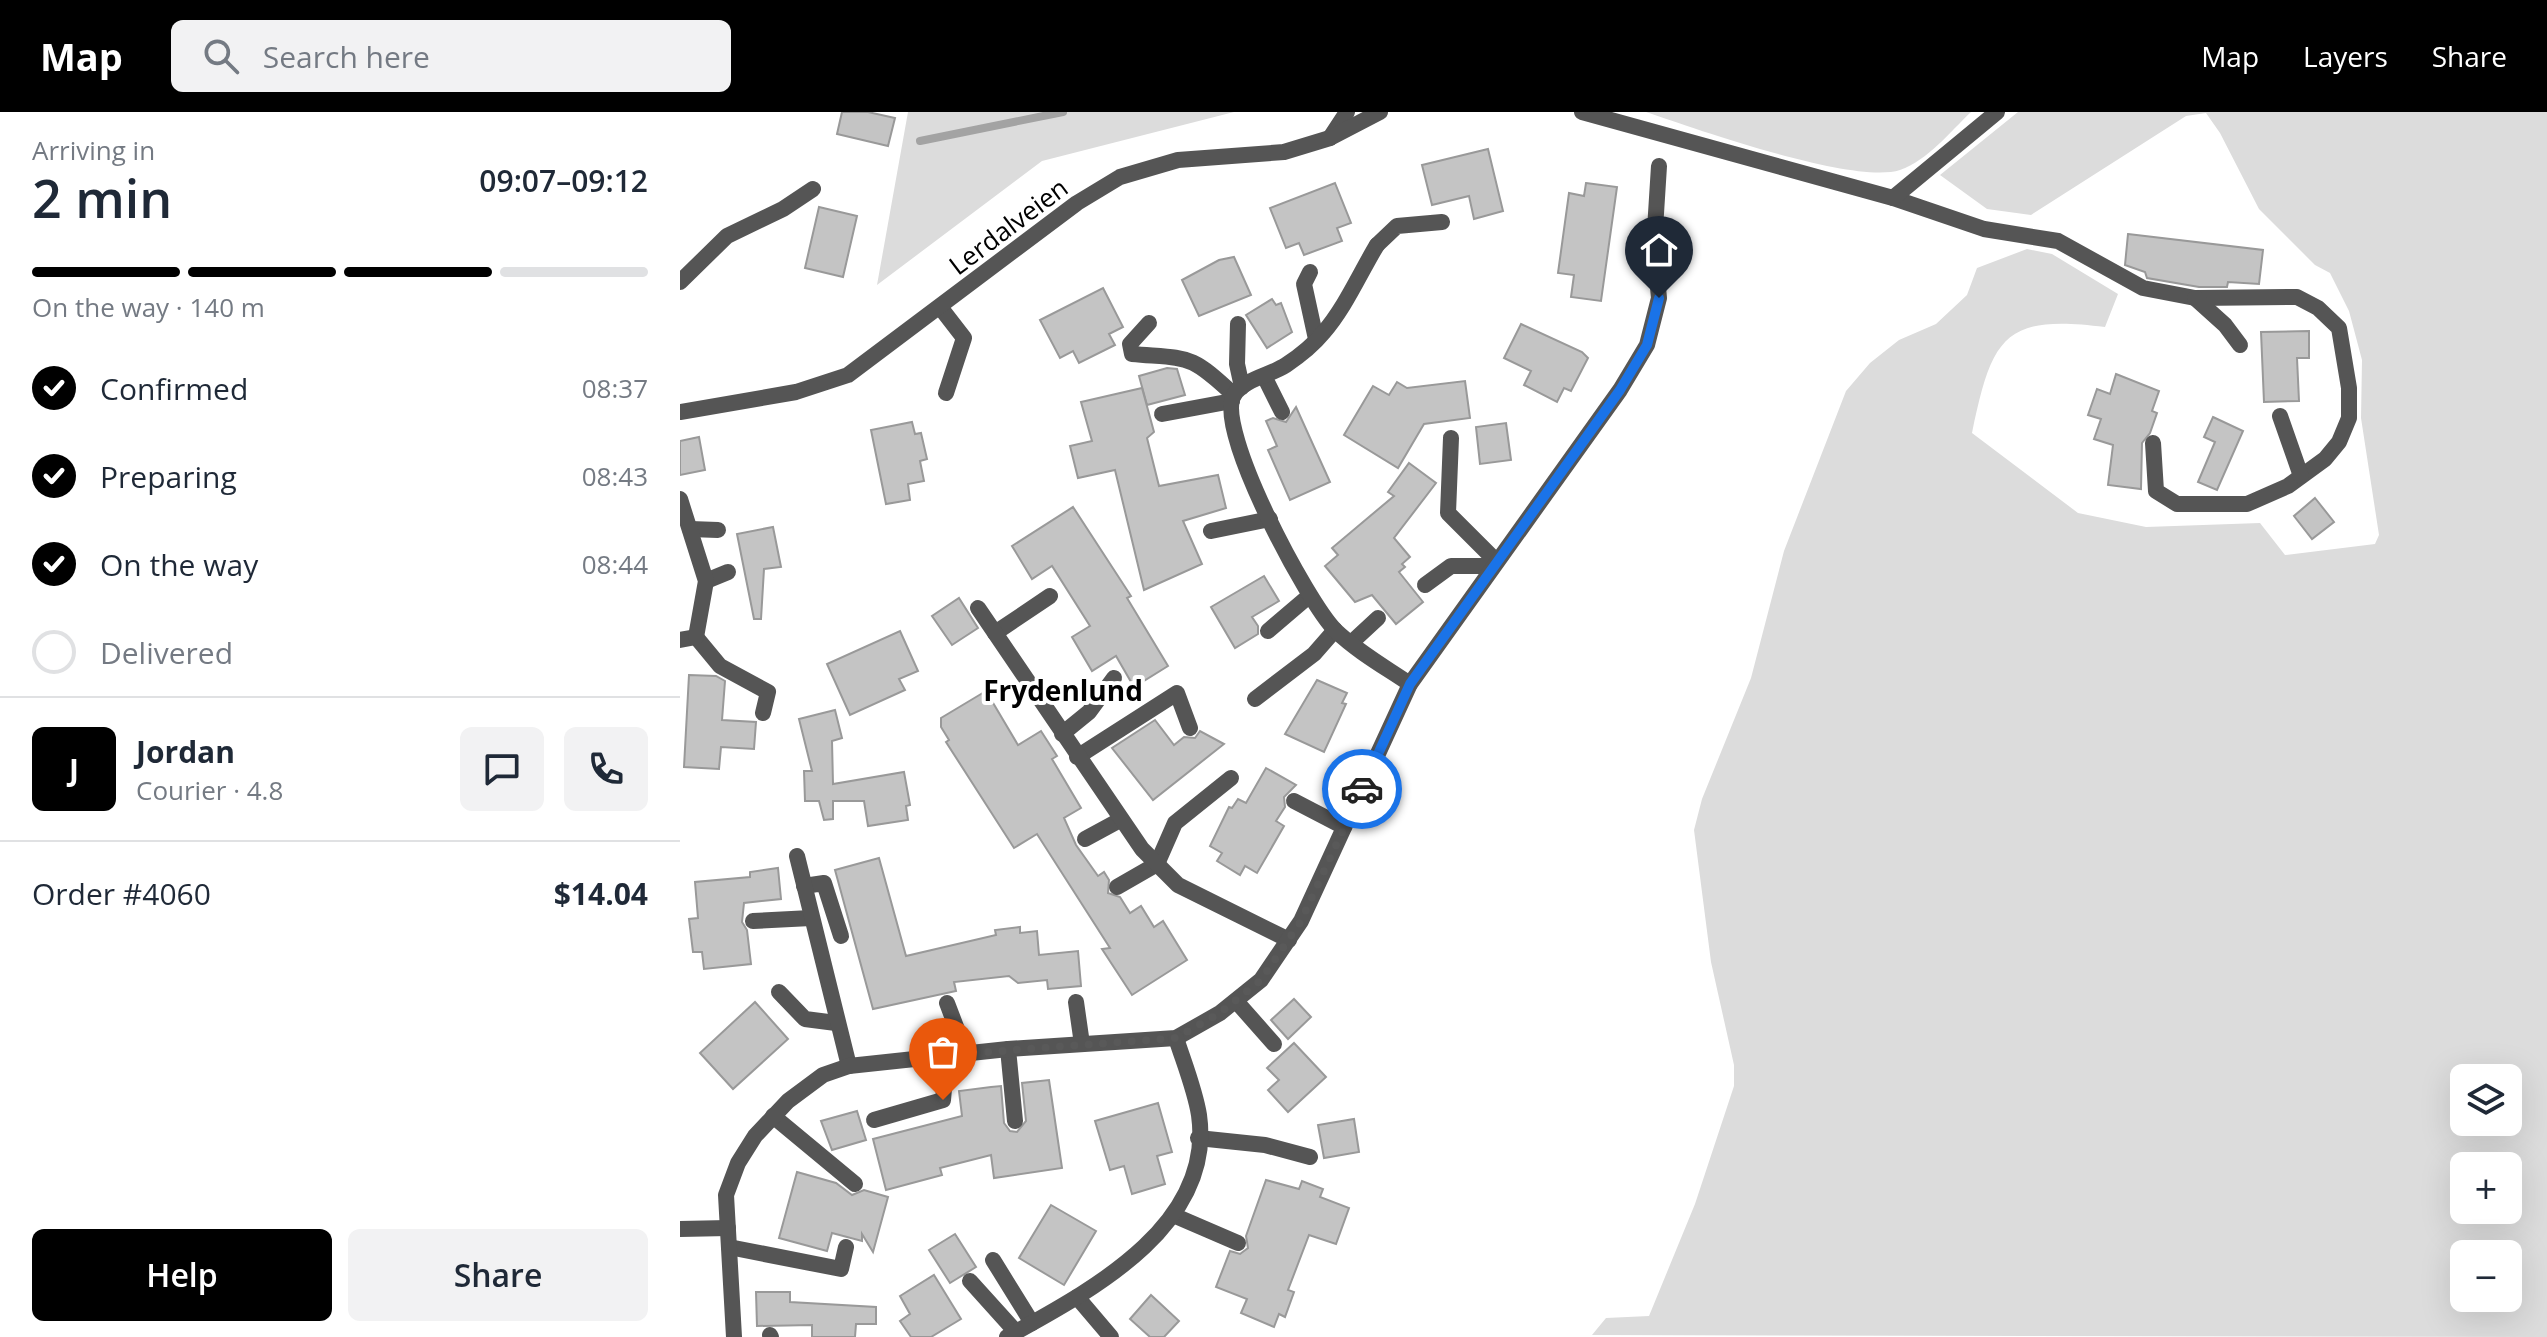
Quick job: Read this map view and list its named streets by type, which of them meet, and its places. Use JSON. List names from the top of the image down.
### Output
{
  "streets": {
    "street": ["Lerdalveien"]
  },
  "districts": ["Frydenlund"],
  "page": {
    "header": "Map",
    "search": "Search here",
    "nav": ["Map", "Layers", "Share"],
    "heading": ["2 min", "Arriving in", "09:07–09:12"],
    "panel": [
      "Jordan",
      "Courier · 4.8",
      "Order #4060",
      "$14.04"
    ],
    "bar": "On the way · 140 m",
    "list": [
      ["Confirmed", "08:37"],
      ["Preparing", "08:43"],
      ["On the way", "08:44"],
      "Delivered"
    ],
    "round": "J",
    "map_buttons": ["+", "−"],
    "buttons": ["Help", "Share"]
  }
}
